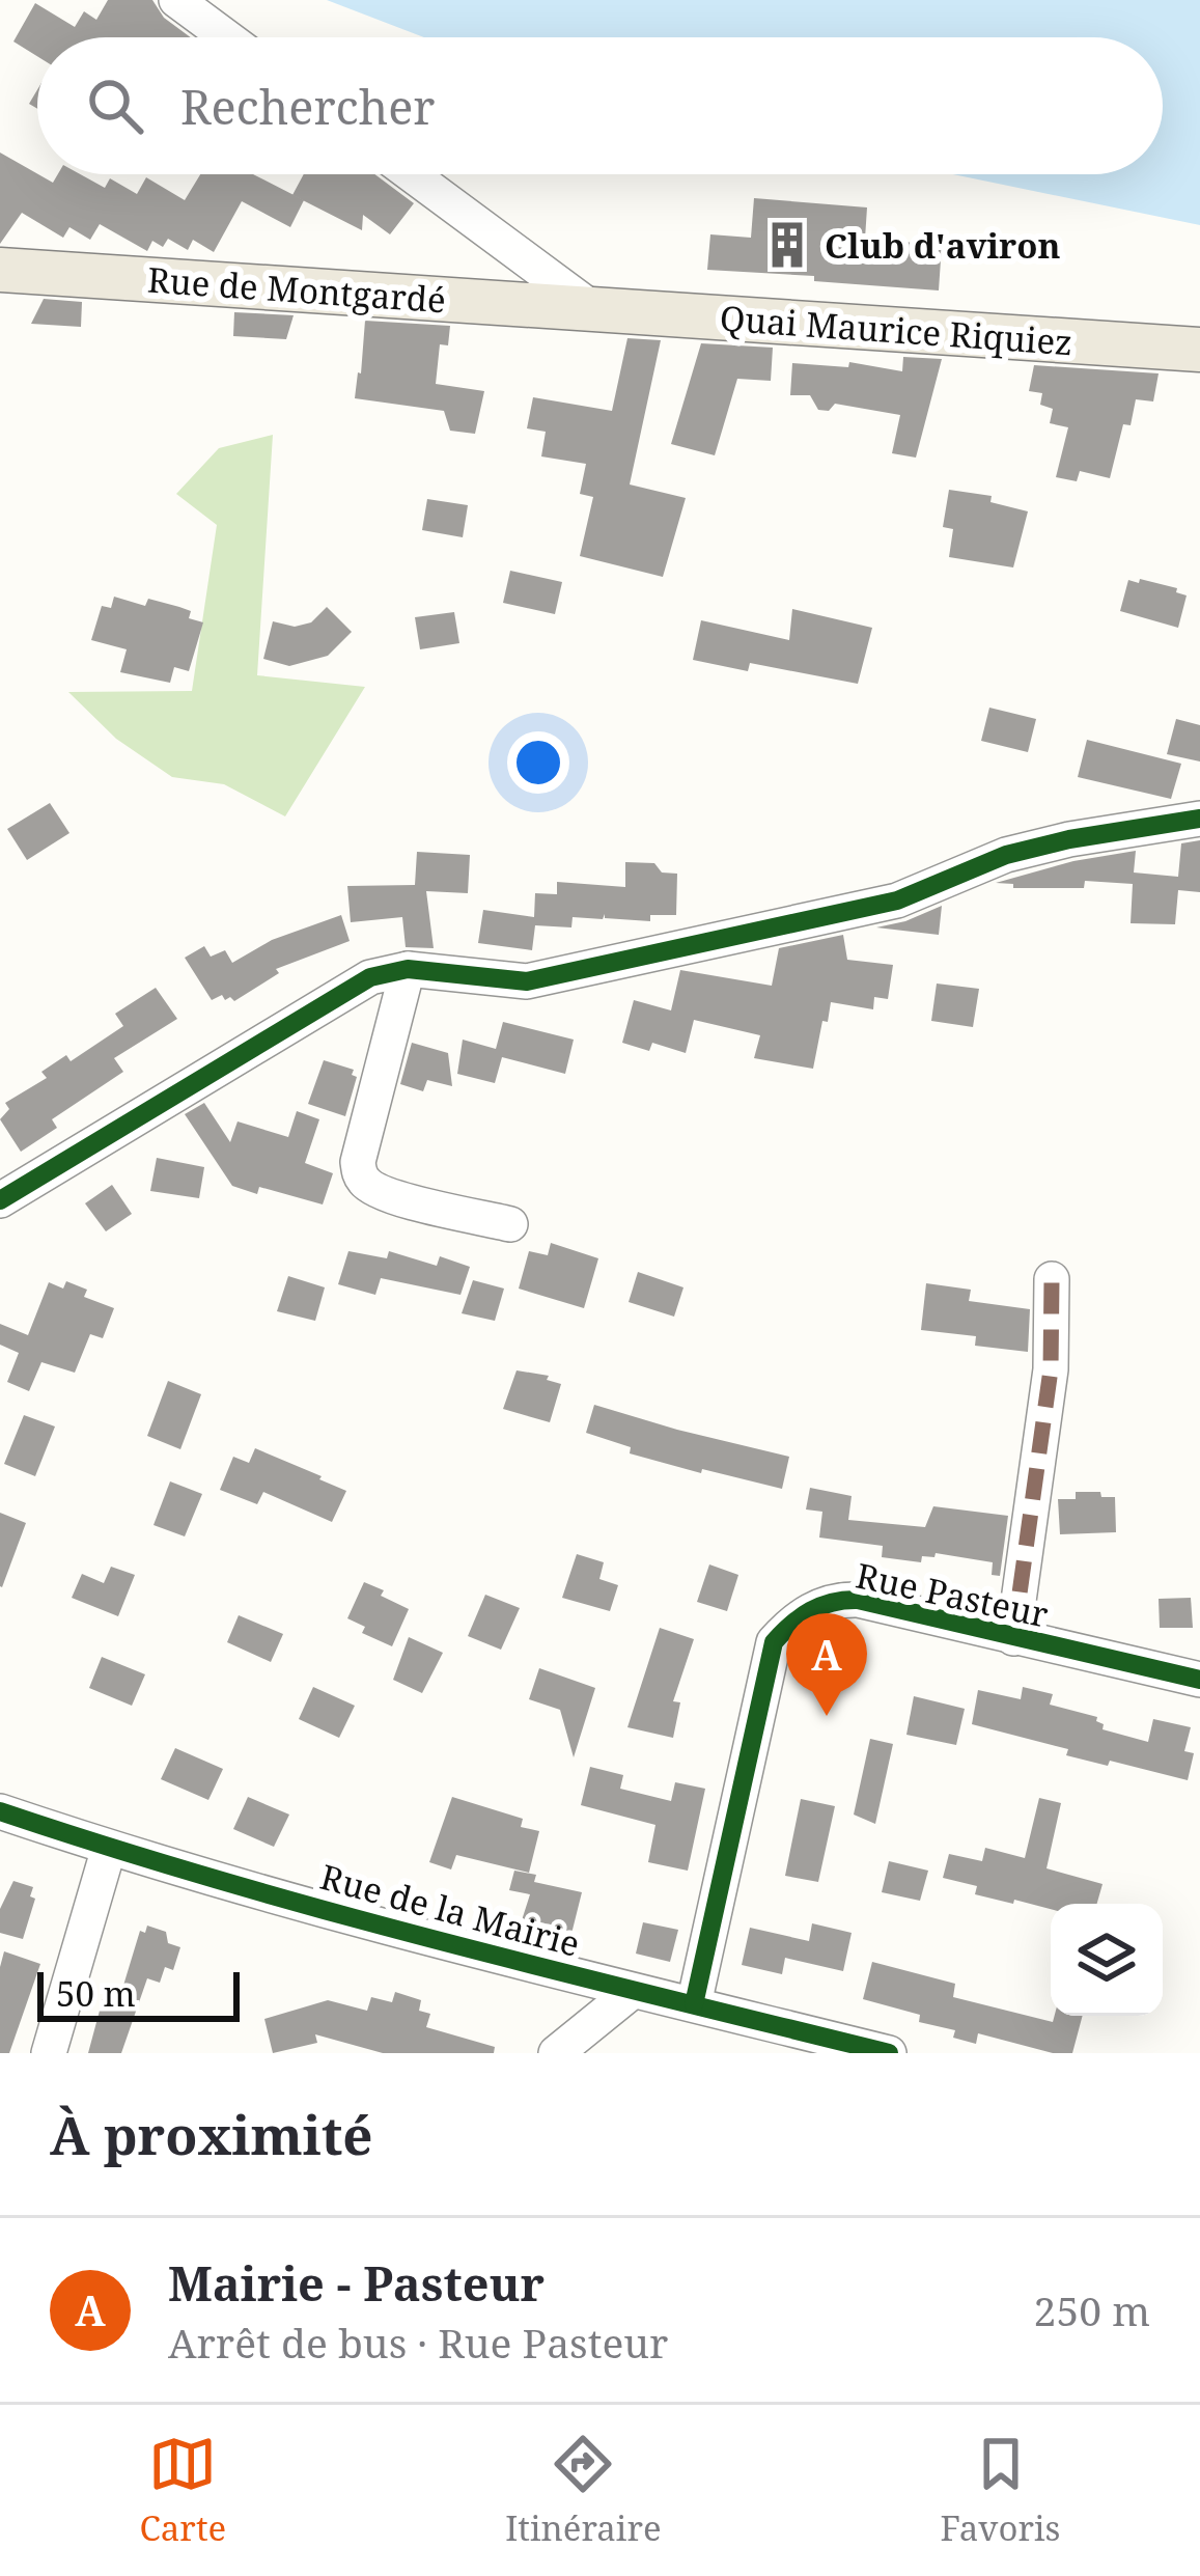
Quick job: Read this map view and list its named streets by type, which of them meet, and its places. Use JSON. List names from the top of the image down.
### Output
{
  "streets": {
    "main road": ["Rue de Montgardé", "Quai Maurice Riquiez"],
    "street": ["Rue Pasteur", "Rue de la Mairie"]
  },
  "crossings": [
    ["Rue de Montgardé", "Quai Maurice Riquiez"],
    ["Rue Pasteur", "Rue de la Mairie"]
  ],
  "places": {
    "building": ["Club d'aviron"]
  },
  "scale_bar": "50 m",
  "page": {
    "search": "Rechercher",
    "pins": "A",
    "scale": "50 m",
    "heading": "À proximité",
    "list": [
      {
        "mark": "A",
        "name": "Mairie - Pasteur",
        "note": "Arrêt de bus · Rue Pasteur",
        "value": "250 m"
      }
    ],
    "nav": ["Carte", "Itinéraire", "Favoris"]
  }
}
